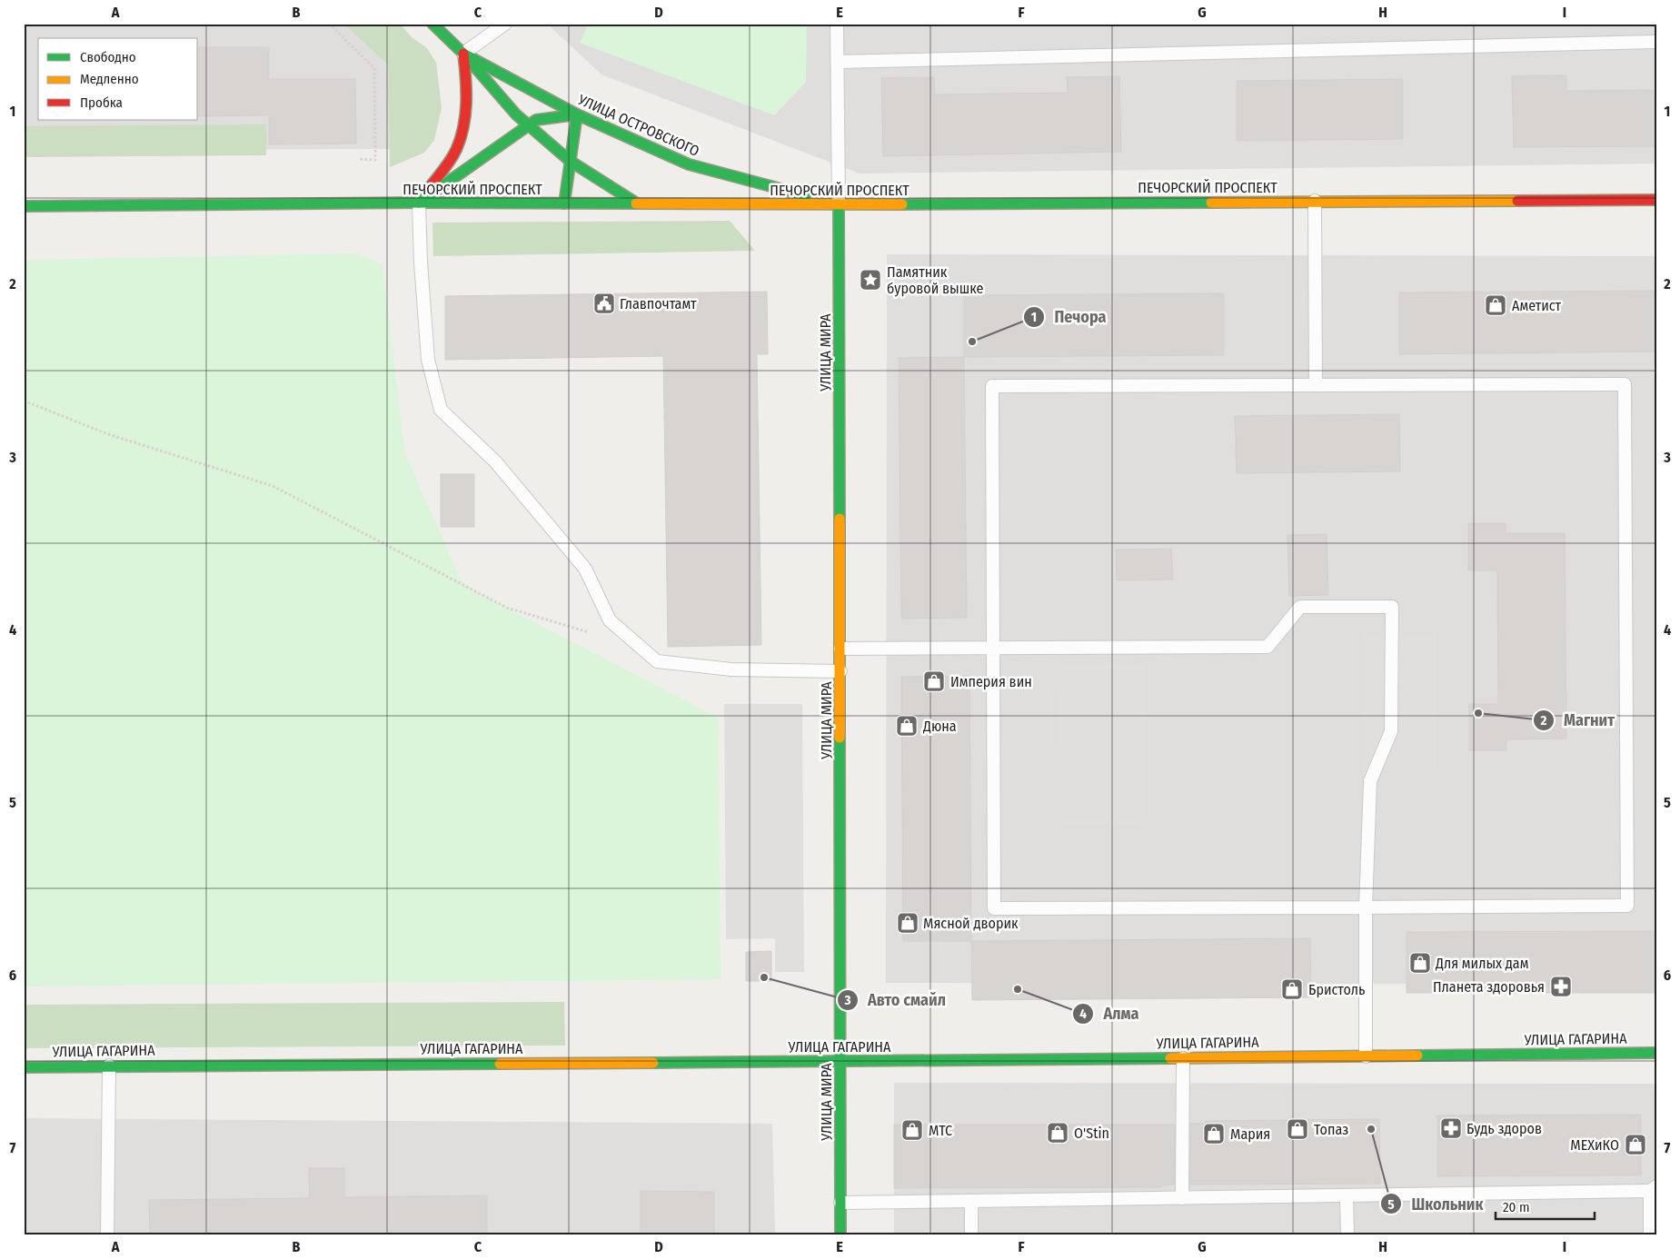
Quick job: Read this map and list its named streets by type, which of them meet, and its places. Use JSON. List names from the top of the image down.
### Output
{
  "streets": {
    "main road": [
      "УЛИЦА ОСТРОВСКОГО",
      "ПЕЧОРСКИЙ ПРОСПЕКТ",
      "УЛИЦА МИРА",
      "УЛИЦА ГАГАРИНА"
    ]
  },
  "crossings": [
    ["УЛИЦА ОСТРОВСКОГО", "ПЕЧОРСКИЙ ПРОСПЕКТ"],
    ["УЛИЦА ОСТРОВСКОГО", "УЛИЦА МИРА"],
    ["ПЕЧОРСКИЙ ПРОСПЕКТ", "УЛИЦА МИРА"],
    ["УЛИЦА МИРА", "УЛИЦА ГАГАРИНА"]
  ],
  "places": {
    "place": ["Памятник буровой вышке"],
    "public building": ["Главпочтамт"],
    "shop": [
      "Аметист",
      "Империя вин",
      "Дюна",
      "Мясной дворик",
      "Для милых дам",
      "Бристоль",
      "Топаз",
      "МТС",
      "O'Stin",
      "Мария",
      "МЕХиКО"
    ],
    "other": [
      "Печора",
      "Магнит",
      "Авто смайл",
      "Алма",
      "Школьник"
    ],
    "pharmacy": ["Планета здоровья", "Будь здоров"]
  },
  "legend": ["Свободно", "Медленно", "Пробка"],
  "scale_bar": "20 m",
  "grid": {
    "columns": [
      "A",
      "B",
      "C",
      "D",
      "E",
      "F",
      "G",
      "H",
      "I"
    ],
    "rows": [
      "1",
      "2",
      "3",
      "4",
      "5",
      "6",
      "7"
    ]
  }
}
